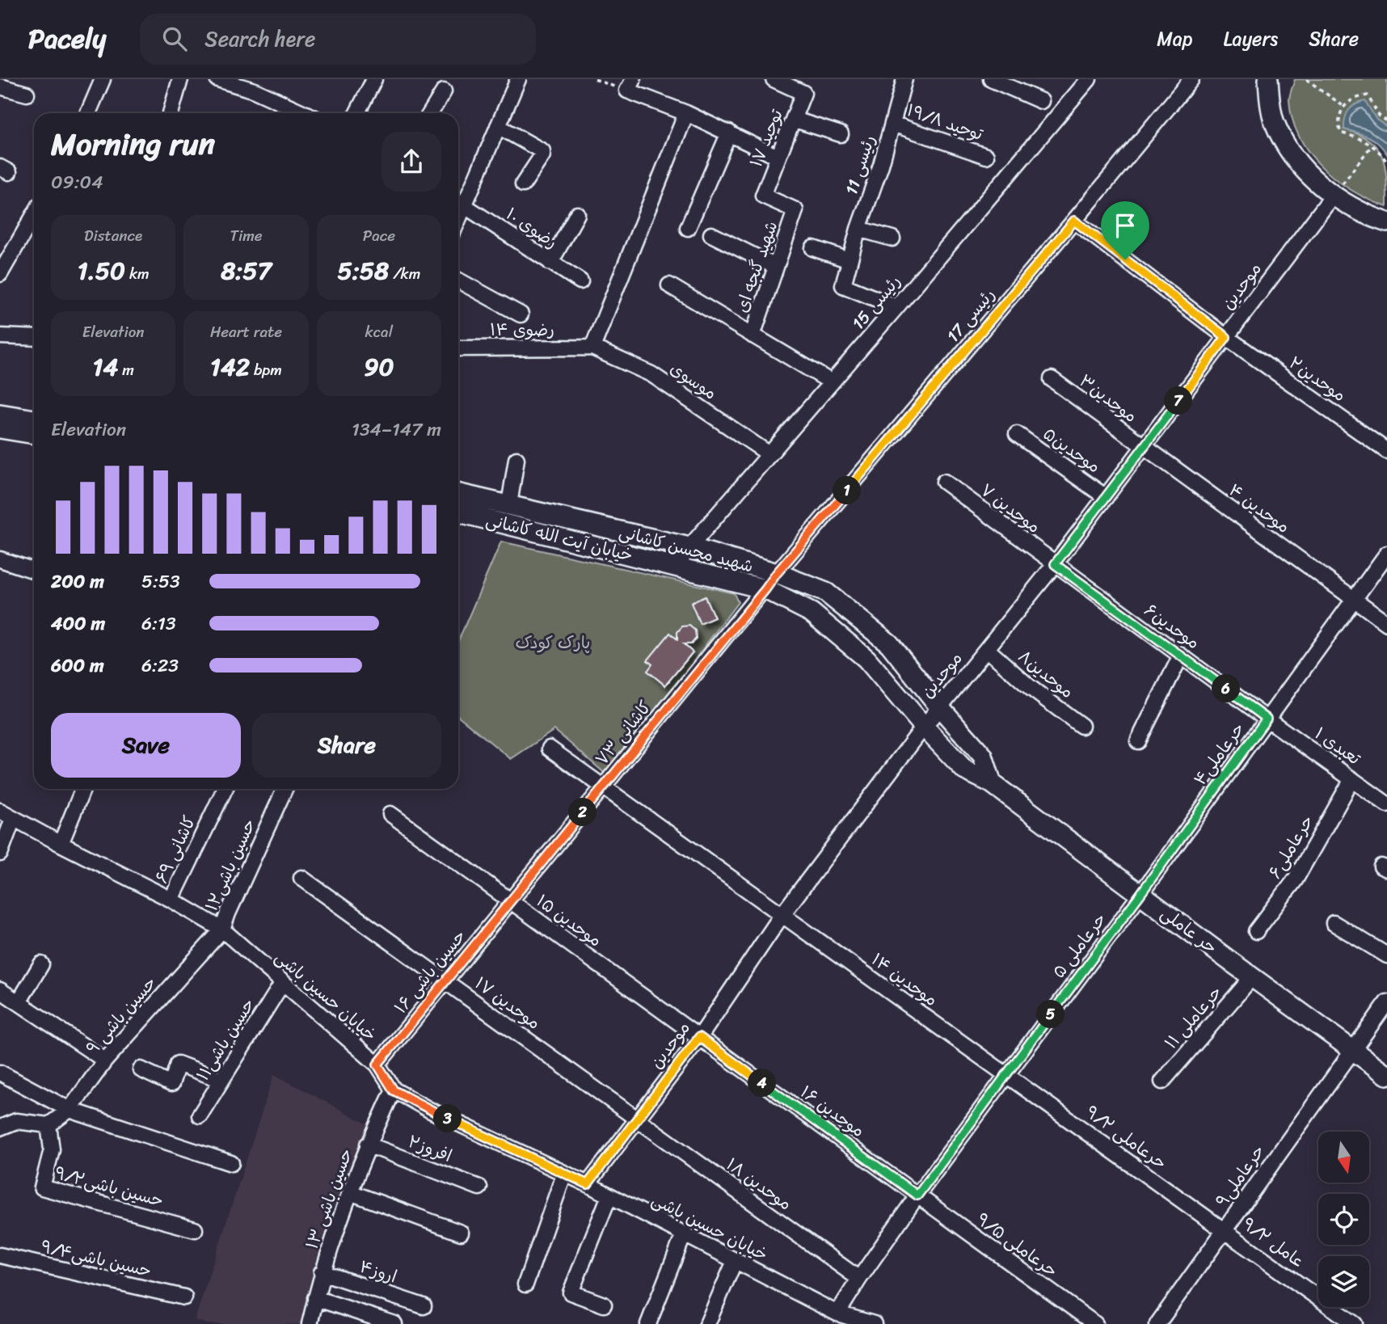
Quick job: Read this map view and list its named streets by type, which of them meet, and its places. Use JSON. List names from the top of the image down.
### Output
{
  "streets": {
    "main road": ["خیابان آیت الله کاشانی", "شهید محسن کاشانی", "حر عاملی"],
    "street": [
      "توحید ۱۹/۸",
      "توحید ۱۷",
      "رئیسی 11",
      "رضوی ۱۰",
      "شهید گنجه ای",
      "موحدین",
      "رئیسی 15",
      "رئیسی 17",
      "رضوی ۱۴",
      "موحدین۲",
      "موسوی",
      "موحدین۳",
      "موحدین۵",
      "موحدین ۷",
      "موحدین ۴",
      "موحدین۶",
      "موحدین۸",
      "کاشانی ۷۳",
      "تعبدی ۱",
      "حرعاملی۴",
      "حرعاملی۶",
      "کاشانی ۶۹",
      "حسین باشی۱۲",
      "موحدین ۱۵",
      "حرعاملی ۵",
      "حسین باشی ۱۶",
      "موحدین ۱۴",
      "خیابان حسین باشی",
      "موحدین ۱۷",
      "حسین باشی ۹",
      "حرعاملی ۱۱",
      "حسین باشی۱۱",
      "موحدین ۱۶",
      "حرعاملی ۹/۲",
      "افروز۲",
      "حرعاملی۹",
      "موحدین ۱۸",
      "حسین باشی۹/۲",
      "حسین باشی ۱۳",
      "عامل ۹/۲",
      "حرعاملی ۹/۵",
      "حسین باشی۹/۴",
      "اروز۴"
    ]
  },
  "crossings": [
    ["توحید ۱۹/۸", "رئیسی 11"],
    ["توحید ۱۷", "شهید گنجه ای"],
    ["رئیسی 11", "رئیسی 15"],
    ["شهید گنجه ای", "رئیسی 15"],
    ["موحدین", "موحدین۲"],
    ["موحدین", "موحدین۳"],
    ["موحدین", "موحدین۵"],
    ["موحدین", "موحدین ۷"],
    ["موحدین", "موحدین ۴"],
    ["موحدین", "شهید محسن کاشانی"],
    ["موحدین", "موحدین۶"],
    ["موحدین", "موحدین۸"],
    ["موحدین", "موحدین ۱۵"],
    ["موحدین", "حر عاملی"],
    ["موحدین", "موحدین ۱۴"],
    ["موحدین", "خیابان حسین باشی"],
    ["موحدین", "موحدین ۱۷"],
    ["موحدین", "موحدین ۱۶"],
    ["موحدین", "موحدین ۱۸"],
    ["رئیسی 15", "موسوی"],
    ["رئیسی 15", "خیابان آیت الله کاشانی"],
    ["رئیسی 15", "شهید محسن کاشانی"],
    ["رئیسی 17", "موحدین۲"],
    ["رئیسی 17", "خیابان آیت الله کاشانی"],
    ["رئیسی 17", "شهید محسن کاشانی"],
    ["رئیسی 17", "کاشانی ۷۳"],
    ["رضوی ۱۴", "موسوی"],
    ["موحدین۳", "موحدین ۴"],
    ["موحدین ۷", "موحدین۶"],
    ["موحدین ۴", "حرعاملی۴"],
    ["خیابان آیت الله کاشانی", "شهید محسن کاشانی"],
    ["خیابان آیت الله کاشانی", "کاشانی ۷۳"],
    ["شهید محسن کاشانی", "کاشانی ۷۳"],
    ["شهید محسن کاشانی", "حر عاملی"],
    ["موحدین۶", "تعبدی ۱"],
    ["موحدین۶", "حرعاملی۴"],
    ["کاشانی ۷۳", "موحدین ۱۵"],
    ["کاشانی ۷۳", "حسین باشی ۱۶"],
    ["کاشانی ۷۳", "موحدین ۱۴"],
    ["تعبدی ۱", "حرعاملی۴"],
    ["تعبدی ۱", "حرعاملی۶"],
    ["حرعاملی۴", "حر عاملی"],
    ["حرعاملی۴", "حرعاملی ۵"],
    ["کاشانی ۶۹", "خیابان حسین باشی"],
    ["حسین باشی۱۲", "خیابان حسین باشی"],
    ["حسین باشی۱۲", "حسین باشی ۹"],
    ["موحدین ۱۵", "حسین باشی ۱۶"],
    ["موحدین ۱۵", "موحدین ۱۶"],
    ["حر عاملی", "حرعاملی ۵"],
    ["حر عاملی", "حرعاملی ۱۱"],
    ["حر عاملی", "حرعاملی۹"],
    ["حرعاملی ۵", "موحدین ۱۴"],
    ["حرعاملی ۵", "خیابان حسین باشی"],
    ["حرعاملی ۵", "موحدین ۱۶"],
    ["حرعاملی ۵", "حرعاملی ۹/۲"],
    ["حرعاملی ۵", "موحدین ۱۸"],
    ["حرعاملی ۵", "حرعاملی ۹/۵"],
    ["حسین باشی ۱۶", "خیابان حسین باشی"],
    ["حسین باشی ۱۶", "موحدین ۱۷"],
    ["موحدین ۱۴", "حرعاملی ۹/۲"],
    ["خیابان حسین باشی", "حسین باشی ۹"],
    ["خیابان حسین باشی", "حسین باشی۱۱"],
    ["خیابان حسین باشی", "حسین باشی ۱۳"],
    ["موحدین ۱۷", "موحدین ۱۸"],
    ["حسین باشی ۹", "حسین باشی۹/۲"],
    ["موحدین ۱۶", "حرعاملی ۹/۵"],
    ["حرعاملی ۹/۲", "حرعاملی۹"],
    ["حرعاملی ۹/۲", "عامل ۹/۲"],
    ["افروز۲", "حسین باشی ۱۳"],
    ["حرعاملی۹", "عامل ۹/۲"],
    ["حسین باشی ۱۳", "اروز۴"]
  ],
  "parks": ["پارک کودک"],
  "north": "bottom",
  "page": {
    "header": "Pacely",
    "search": "Search here",
    "nav": ["Map", "Layers", "Share"],
    "heading": ["Morning run", "09:04"],
    "stats": [
      ["Distance", "1.50 km"],
      ["Time", "8:57"],
      ["Pace", "5:58 /km"],
      ["Elevation", "14 m"],
      ["Heart rate", "142 bpm"],
      ["kcal", "90"]
    ],
    "pins": [
      "7",
      "1",
      "6",
      "2",
      "5",
      "4",
      "3"
    ],
    "chart": ["Elevation", "134–147 m"],
    "list": [
      {
        "name": "200 m",
        "note": "5:53"
      },
      {
        "name": "400 m",
        "note": "6:13"
      },
      {
        "name": "600 m",
        "note": "6:23"
      }
    ],
    "buttons": ["Save", "Share"]
  }
}
